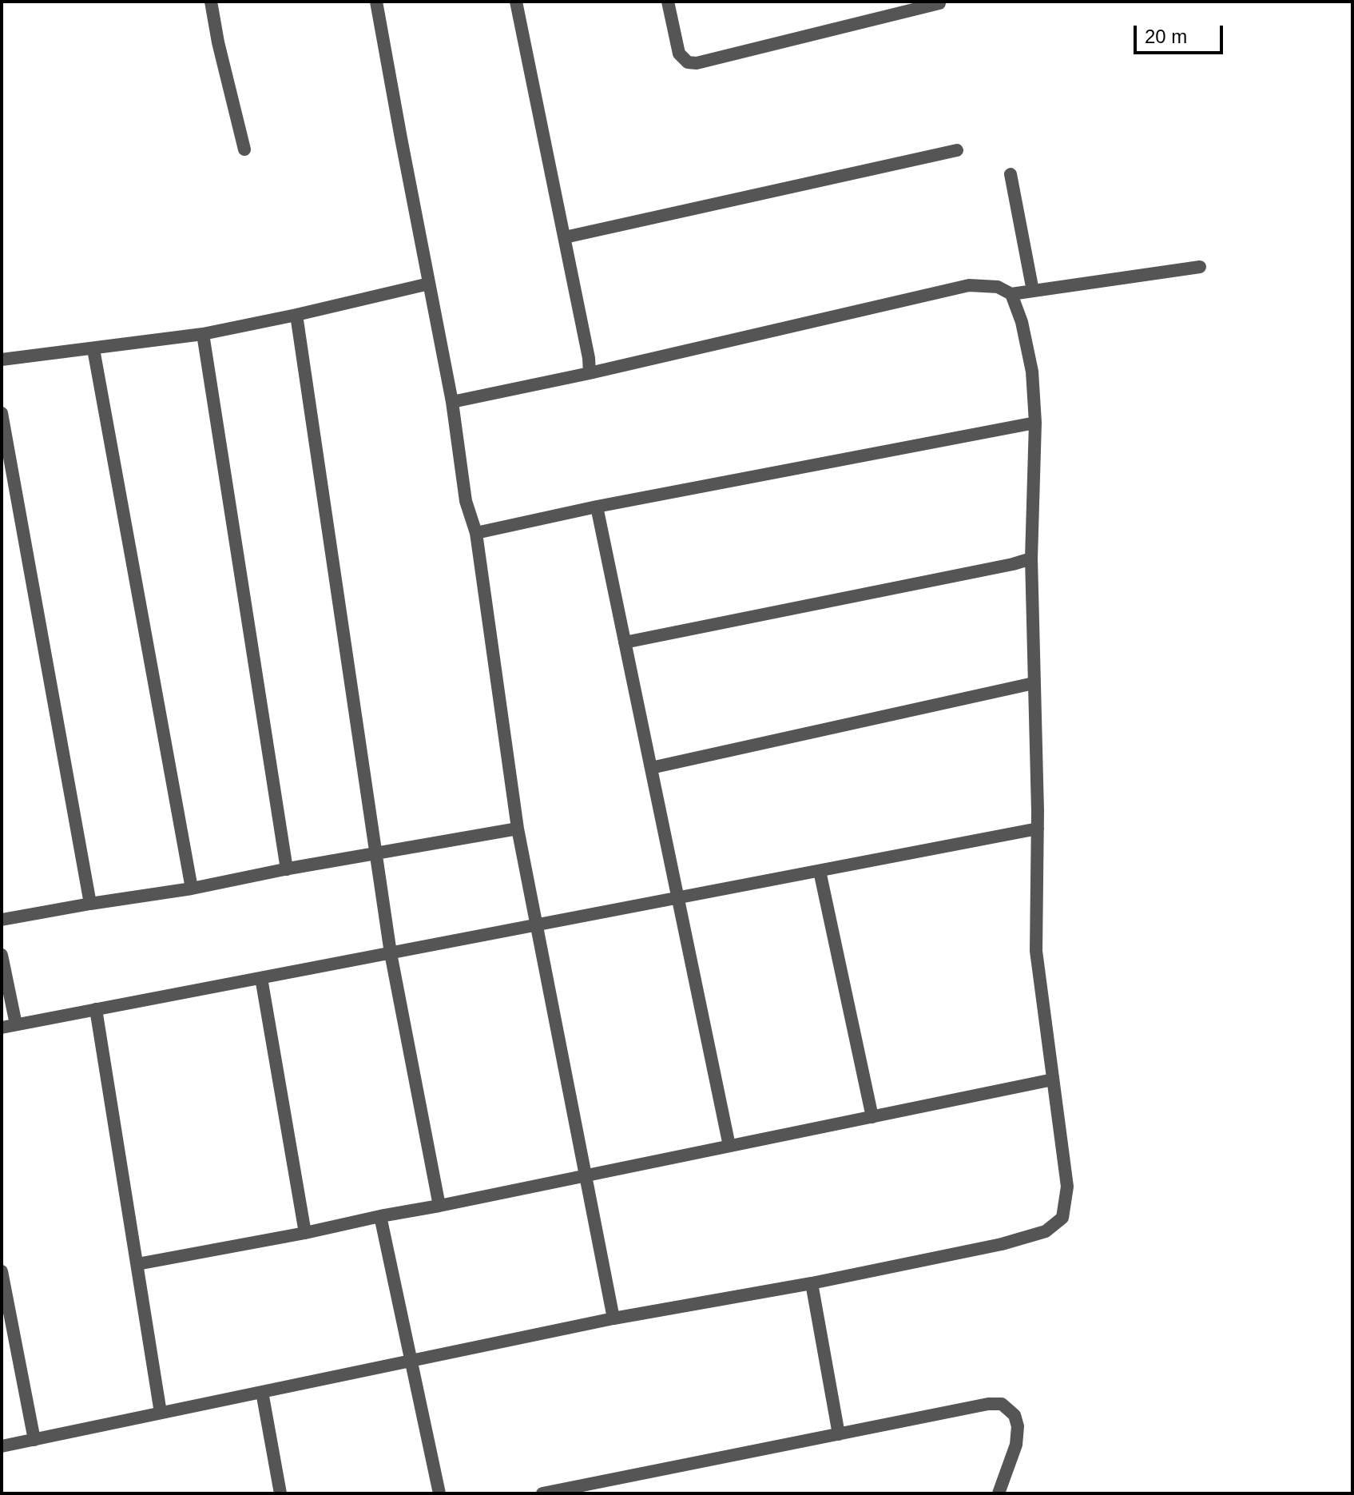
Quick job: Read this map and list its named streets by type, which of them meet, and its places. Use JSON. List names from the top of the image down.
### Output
{
  "scale_bar": "20 m"
}
